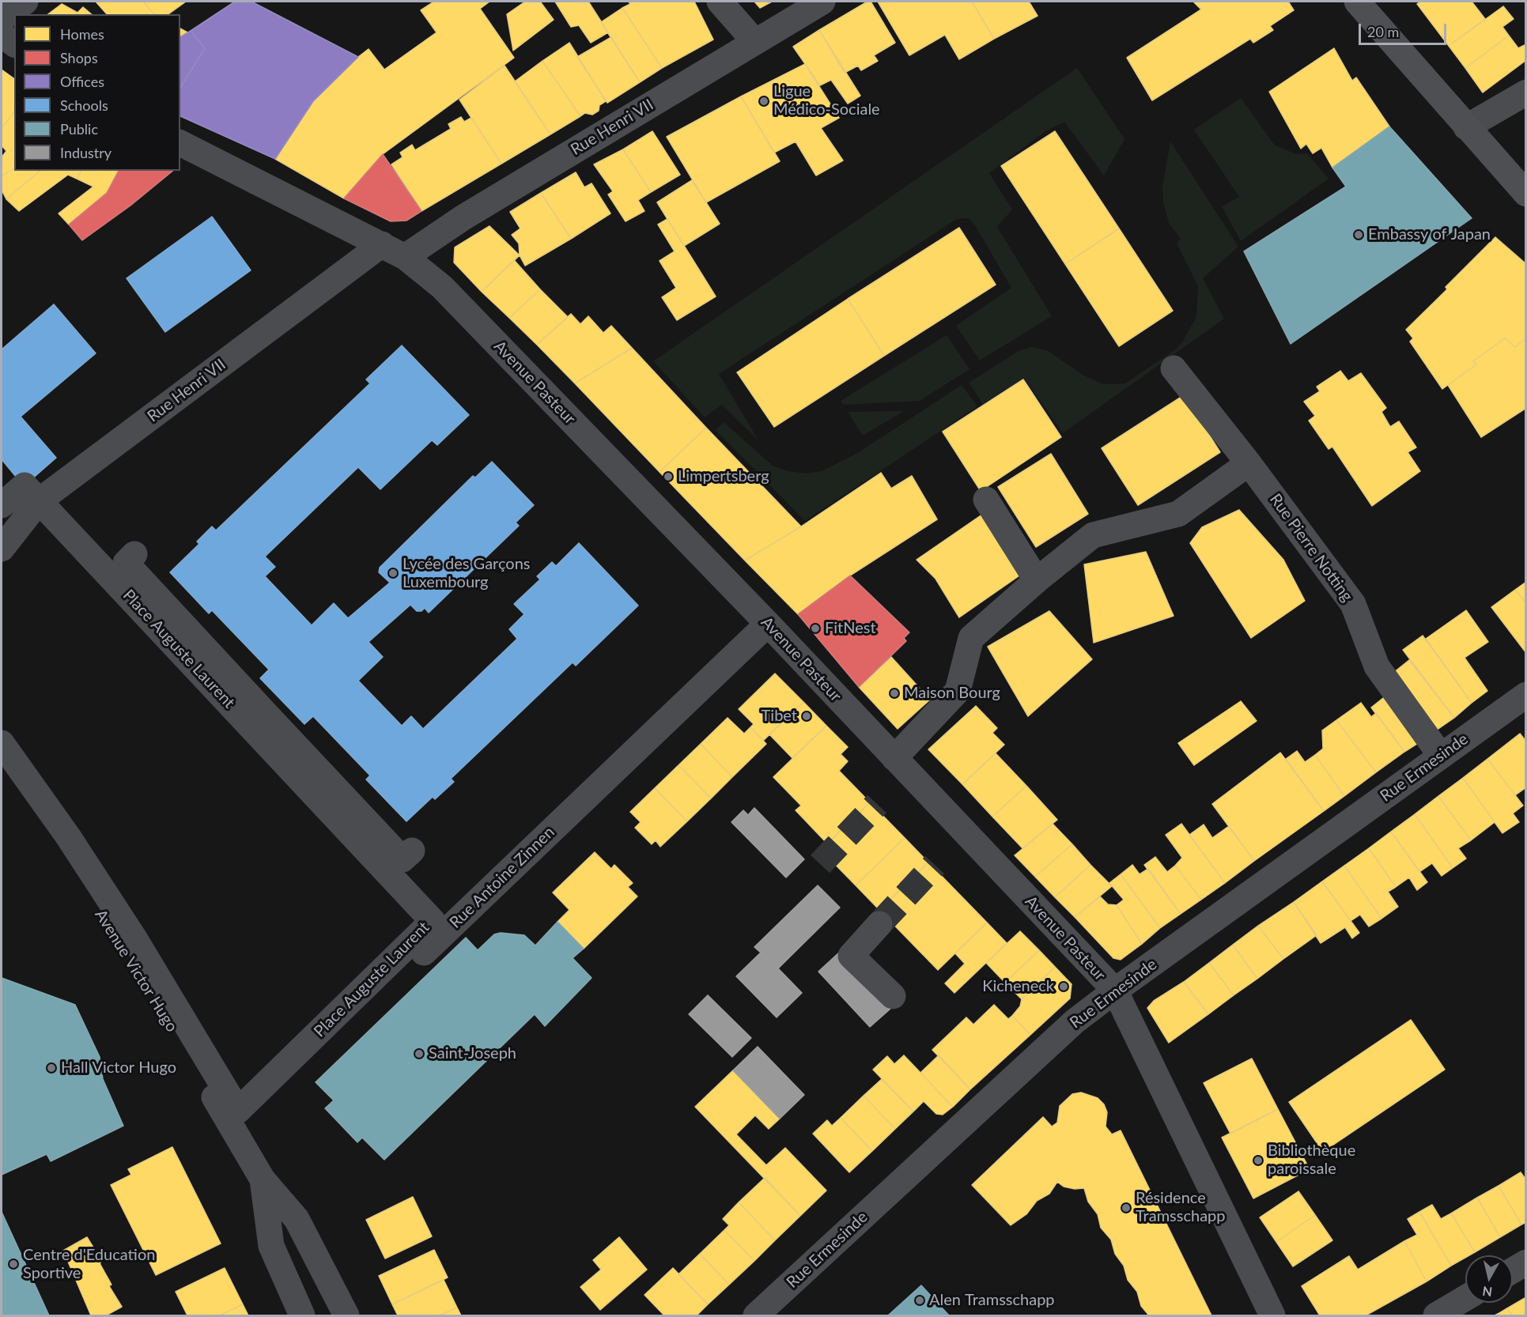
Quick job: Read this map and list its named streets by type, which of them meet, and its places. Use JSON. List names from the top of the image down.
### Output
{
  "streets": {
    "street": [
      "Rue Henri VII",
      "Avenue Pasteur",
      "Rue Pierre Notting",
      "Place Auguste Laurent",
      "Rue Ermesinde",
      "Rue Antoine Zinnen",
      "Avenue Victor Hugo"
    ]
  },
  "crossings": [
    ["Rue Henri VII", "Avenue Pasteur"],
    ["Rue Henri VII", "Place Auguste Laurent"],
    ["Avenue Pasteur", "Rue Ermesinde"],
    ["Avenue Pasteur", "Rue Antoine Zinnen"],
    ["Rue Pierre Notting", "Rue Ermesinde"],
    ["Rue Antoine Zinnen", "Avenue Victor Hugo"]
  ],
  "places": [
    "Ligue Médico-Sociale",
    "Embassy of Japan",
    "Limpertsberg",
    "Lycée des Garçons Luxembourg",
    "FitNest",
    "Maison Bourg",
    "Tibet",
    "Kicheneck",
    "Saint-Joseph",
    "Hall Victor Hugo",
    "Bibliothèque paroissale",
    "Résidence Tramsschapp",
    "Centre d'Education Sportive",
    "Alen Tramsschapp"
  ],
  "legend": [
    "Homes",
    "Shops",
    "Offices",
    "Schools",
    "Public",
    "Industry"
  ],
  "scale_bar": "20 m",
  "north": "bottom"
}
